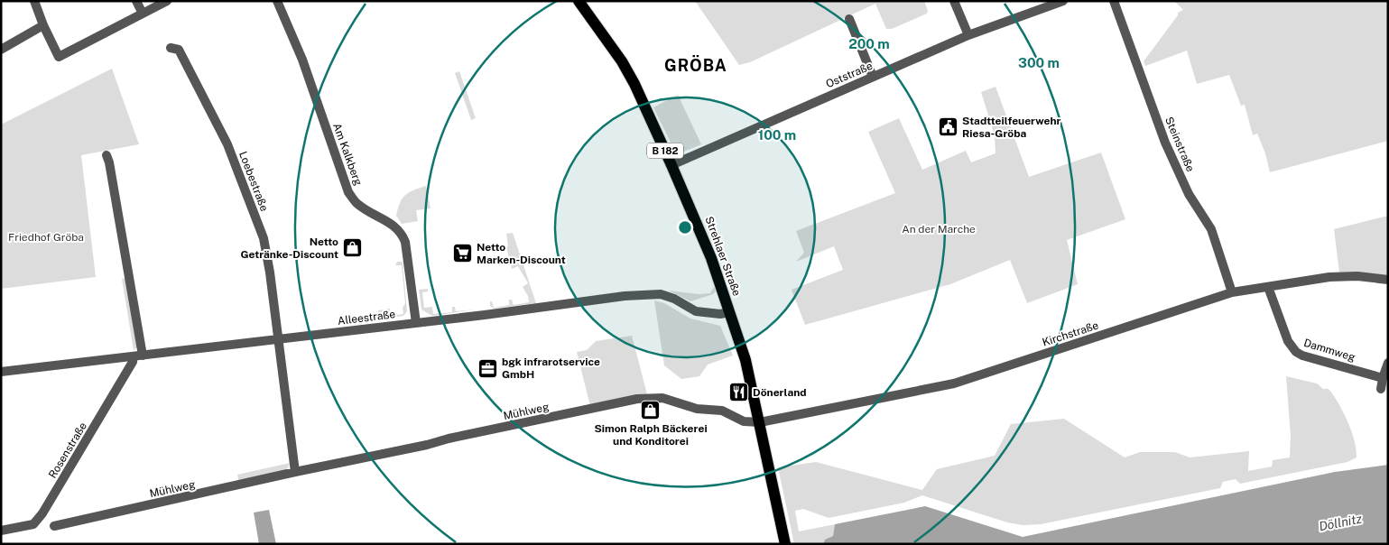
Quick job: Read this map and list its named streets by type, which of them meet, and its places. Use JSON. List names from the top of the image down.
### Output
{
  "streets": {
    "main road": ["B 182", "Strehlaer Straße"],
    "street": [
      "Oststraße",
      "Steinstraße",
      "Am Kalkberg",
      "Loebestraße",
      "Alleestraße",
      "Kirchstraße",
      "Dammweg",
      "Mühlweg",
      "Rosenstraße"
    ]
  },
  "crossings": [
    ["Oststraße", "Strehlaer Straße"],
    ["Steinstraße", "Kirchstraße"],
    ["Am Kalkberg", "Alleestraße"],
    ["Loebestraße", "Alleestraße"],
    ["Strehlaer Straße", "Alleestraße"],
    ["Strehlaer Straße", "Kirchstraße"],
    ["Strehlaer Straße", "Mühlweg"],
    ["Alleestraße", "Rosenstraße"],
    ["Kirchstraße", "Dammweg"],
    ["Kirchstraße", "Mühlweg"]
  ],
  "districts": ["GRÖBA"],
  "water": ["Döllnitz"],
  "parks": ["An der Marche", "Friedhof Gröba"],
  "places": {
    "public building": ["Stadtteilfeuerwehr Riesa-Gröba"],
    "shop": ["Netto Getränke-Discount", "Simon Ralph Bäckerei und Konditorei"],
    "supermarket": ["Netto Marken-Discount"],
    "office": ["bgk infrarotservice GmbH"],
    "restaurant": ["Dönerland"]
  },
  "rings": ["200 m", "300 m", "100 m"]
}
